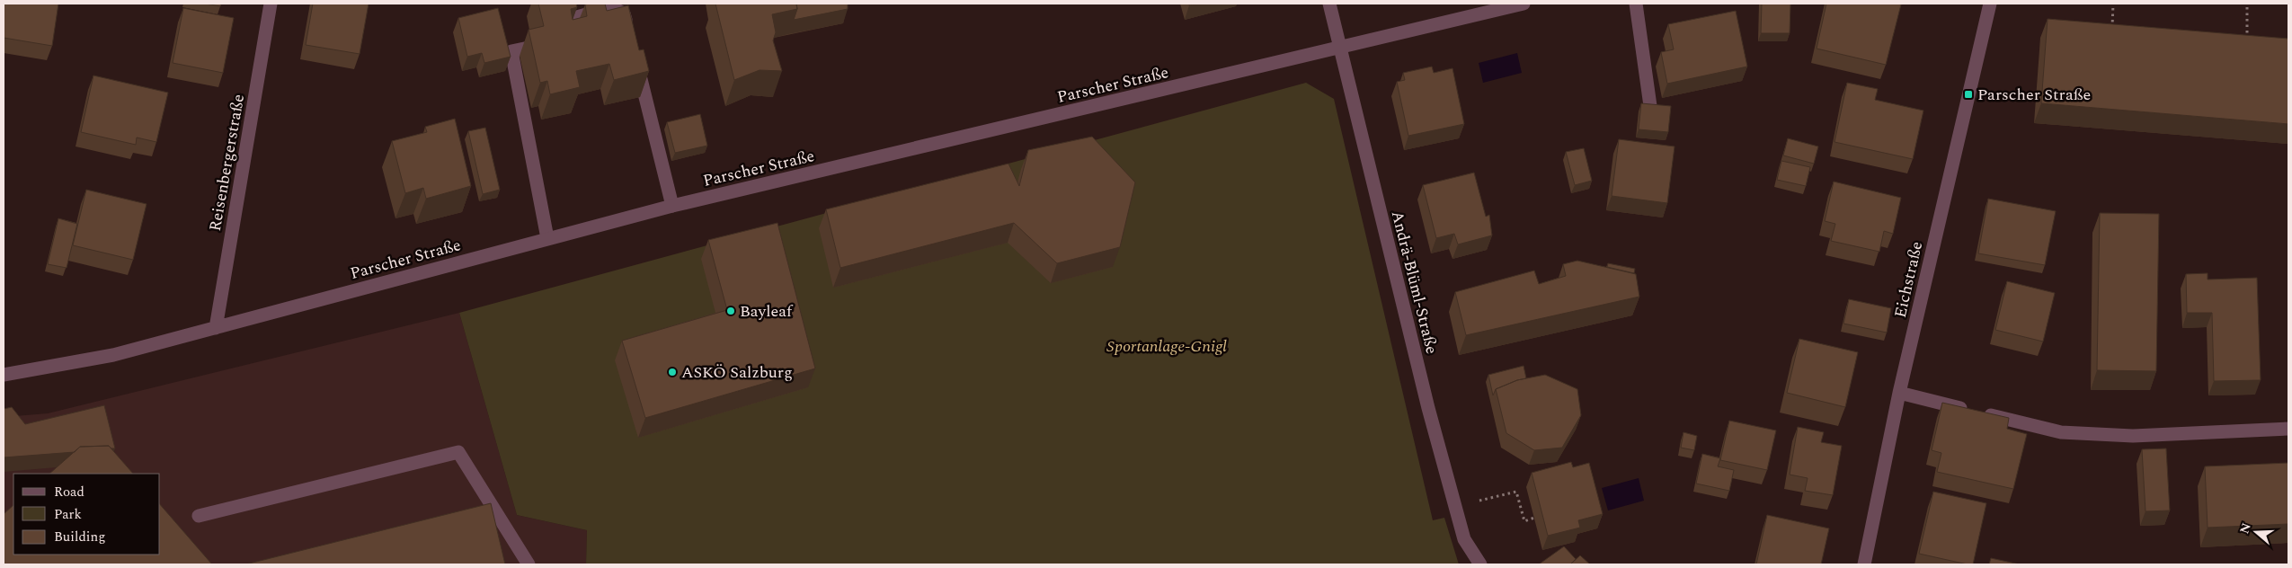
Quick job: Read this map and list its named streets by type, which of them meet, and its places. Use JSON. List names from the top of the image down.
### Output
{
  "streets": {
    "street": [
      "Parscher Straße",
      "Reisenbergerstraße",
      "Eichstraße",
      "Andrä-Blüml-Straße"
    ]
  },
  "crossings": [
    ["Parscher Straße", "Reisenbergerstraße"],
    ["Parscher Straße", "Andrä-Blüml-Straße"]
  ],
  "parks": ["Sportanlage-Gnigl"],
  "places": {
    "transit": ["Parscher Straße"],
    "other": ["Bayleaf", "ASKÖ Salzburg"]
  },
  "legend": ["Road", "Park", "Building"],
  "north": "left"
}
